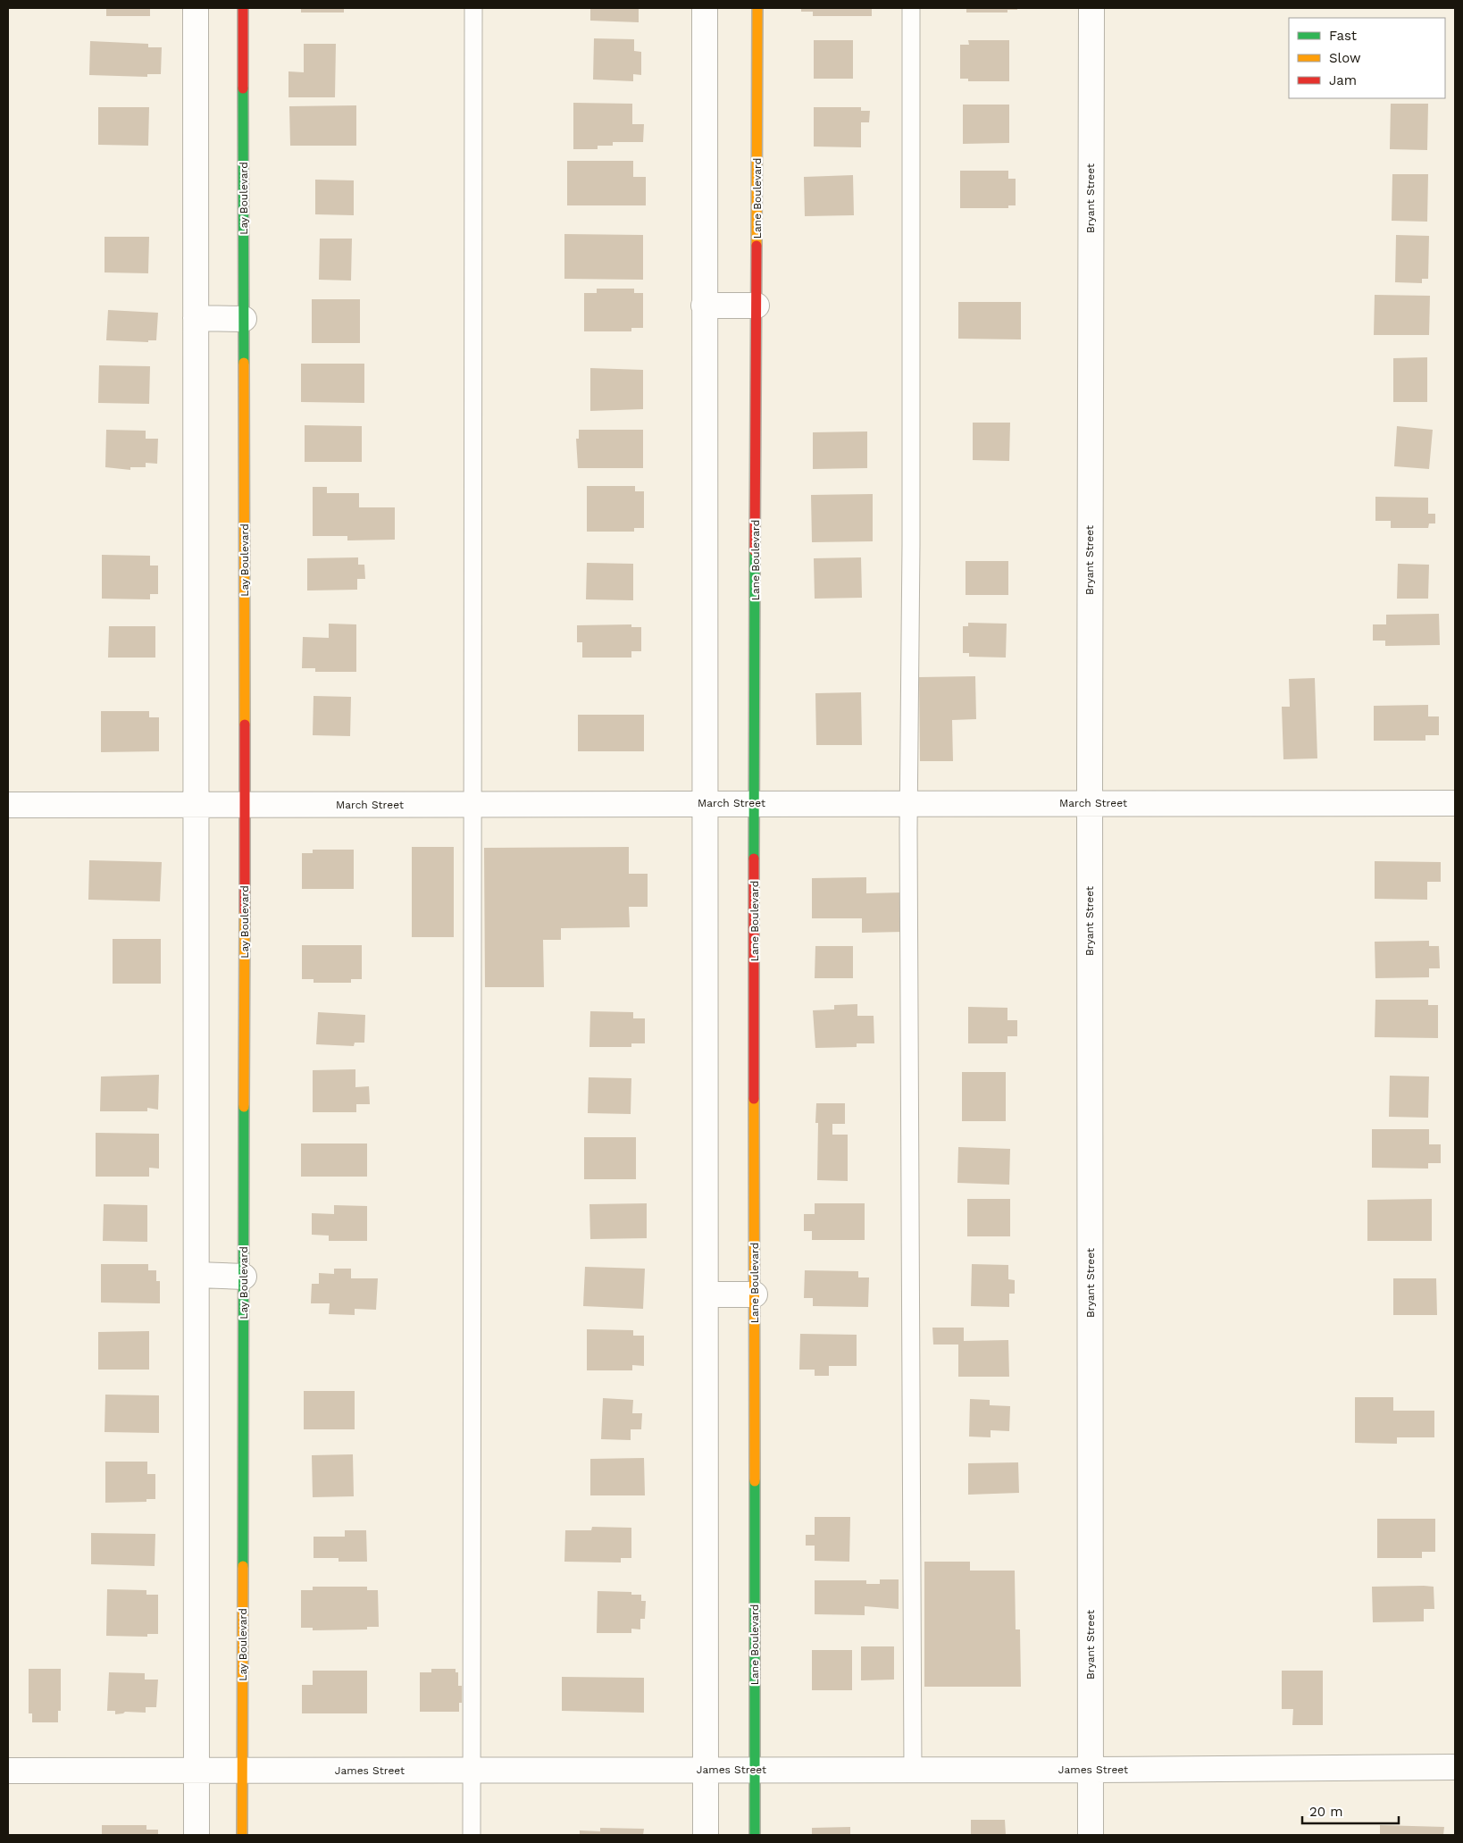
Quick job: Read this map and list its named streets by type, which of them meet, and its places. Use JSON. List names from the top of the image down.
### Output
{
  "streets": {
    "street": [
      "Lay Boulevard",
      "Lane Boulevard",
      "Bryant Street",
      "March Street",
      "James Street"
    ]
  },
  "crossings": [
    ["Lay Boulevard", "March Street"],
    ["Lay Boulevard", "James Street"],
    ["Lane Boulevard", "March Street"],
    ["Lane Boulevard", "James Street"],
    ["Bryant Street", "March Street"],
    ["Bryant Street", "James Street"]
  ],
  "legend": ["Fast", "Slow", "Jam"],
  "scale_bar": "20 m"
}
